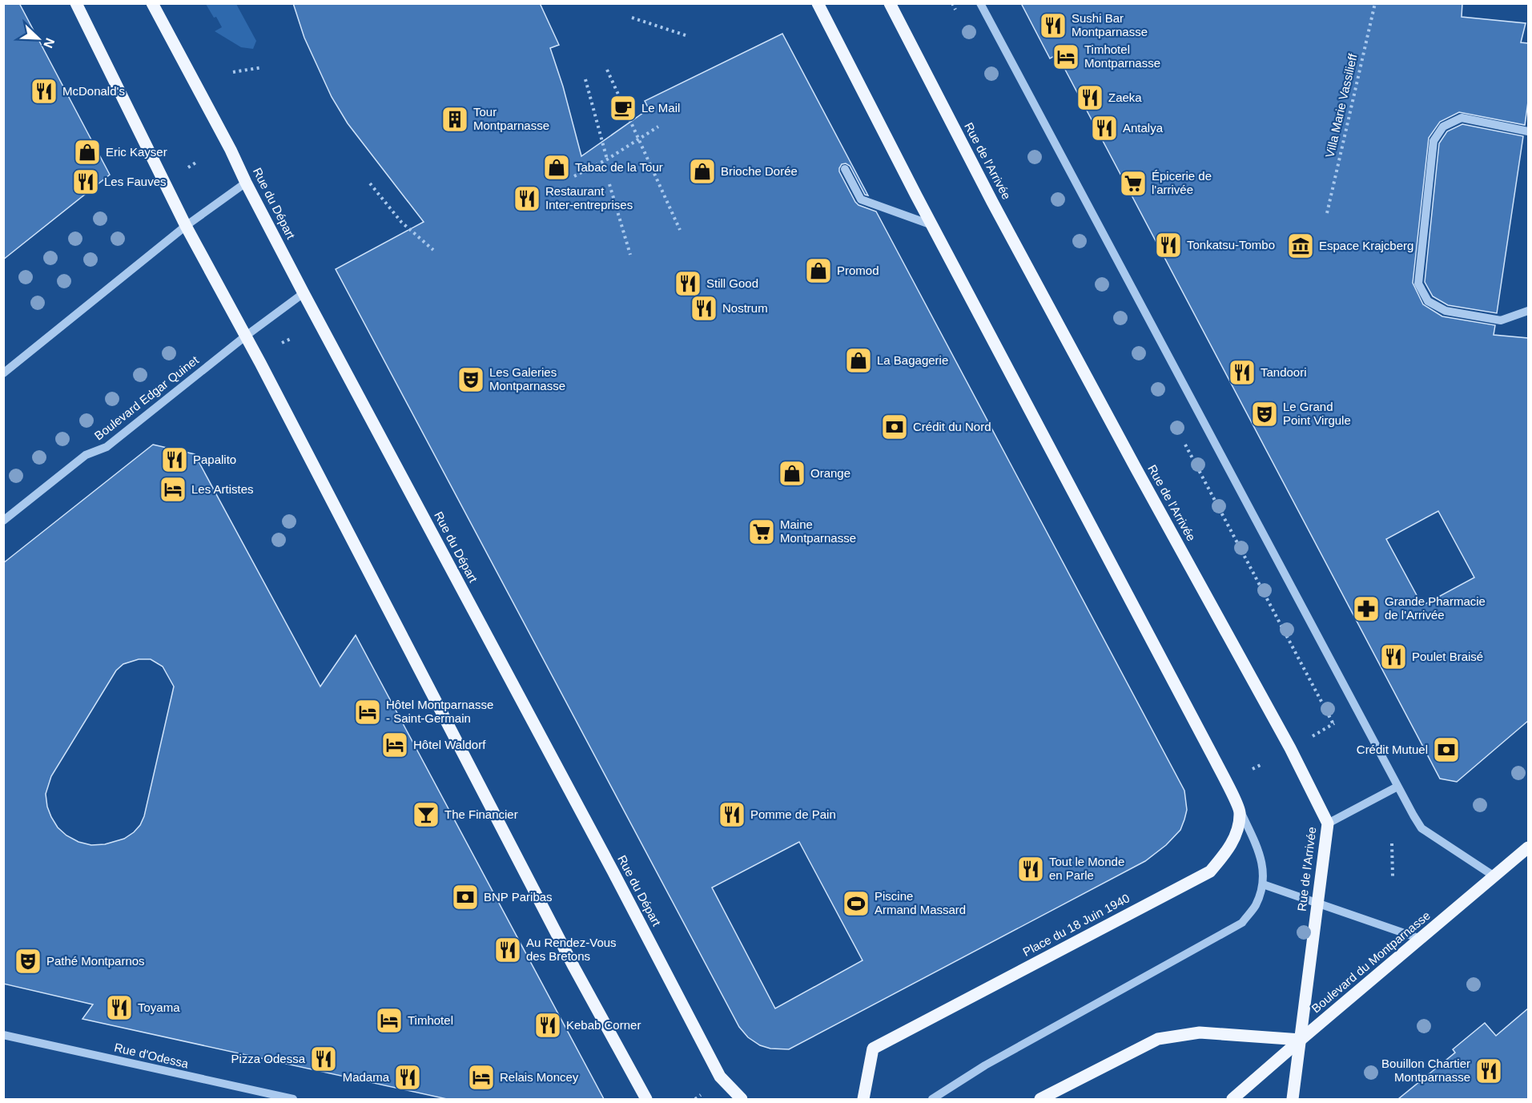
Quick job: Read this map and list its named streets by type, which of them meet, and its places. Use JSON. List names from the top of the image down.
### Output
{
  "streets": {
    "main road": [
      "Rue de l'Arrivée",
      "Rue du Départ",
      "Place du 18 Juin 1940",
      "Boulevard du Montparnasse"
    ],
    "street": ["Boulevard Edgar Quinet", "Rue d'Odessa"],
    "path": ["Villa Marie Vassilieff"]
  },
  "crossings": [
    ["Rue de l'Arrivée", "Boulevard du Montparnasse"],
    ["Rue du Départ", "Boulevard Edgar Quinet"]
  ],
  "places": {
    "restaurant": [
      "Sushi Bar Montparnasse",
      "McDonald's",
      "Zaeka",
      "Antalya",
      "Les Fauves",
      "Restaurant Inter-entreprises",
      "Tonkatsu-Tombo",
      "Still Good",
      "Nostrum",
      "Tandoori",
      "Papalito",
      "Poulet Braisé",
      "Pomme de Pain",
      "Tout le Monde en Parle",
      "Au Rendez-Vous des Bretons",
      "Toyama",
      "Kebab Corner",
      "Pizza Odessa",
      "Bouillon Chartier Montparnasse",
      "Madama"
    ],
    "hotel": [
      "Timhotel Montparnasse",
      "Les Artistes",
      "Hôtel Montparnasse - Saint-Germain",
      "Hôtel Waldorf",
      "Timhotel",
      "Relais Moncey"
    ],
    "cafe": ["Le Mail"],
    "building": ["Tour Montparnasse"],
    "shop": [
      "Eric Kayser",
      "Tabac de la Tour",
      "Brioche Dorée",
      "Promod",
      "La Bagagerie",
      "Orange"
    ],
    "supermarket": ["Épicerie de l'arrivée", "Maine Montparnasse"],
    "museum": ["Espace Krajcberg"],
    "theatre": ["Les Galeries Montparnasse", "Le Grand Point Virgule", "Pathé Montparnos"],
    "bank": ["Crédit du Nord", "Crédit Mutuel", "BNP Paribas"],
    "pharmacy": ["Grande Pharmacie de l'Arrivée"],
    "bar": ["The Financier"],
    "sports": ["Piscine Armand Massard"]
  },
  "north": "bottom right"
}
